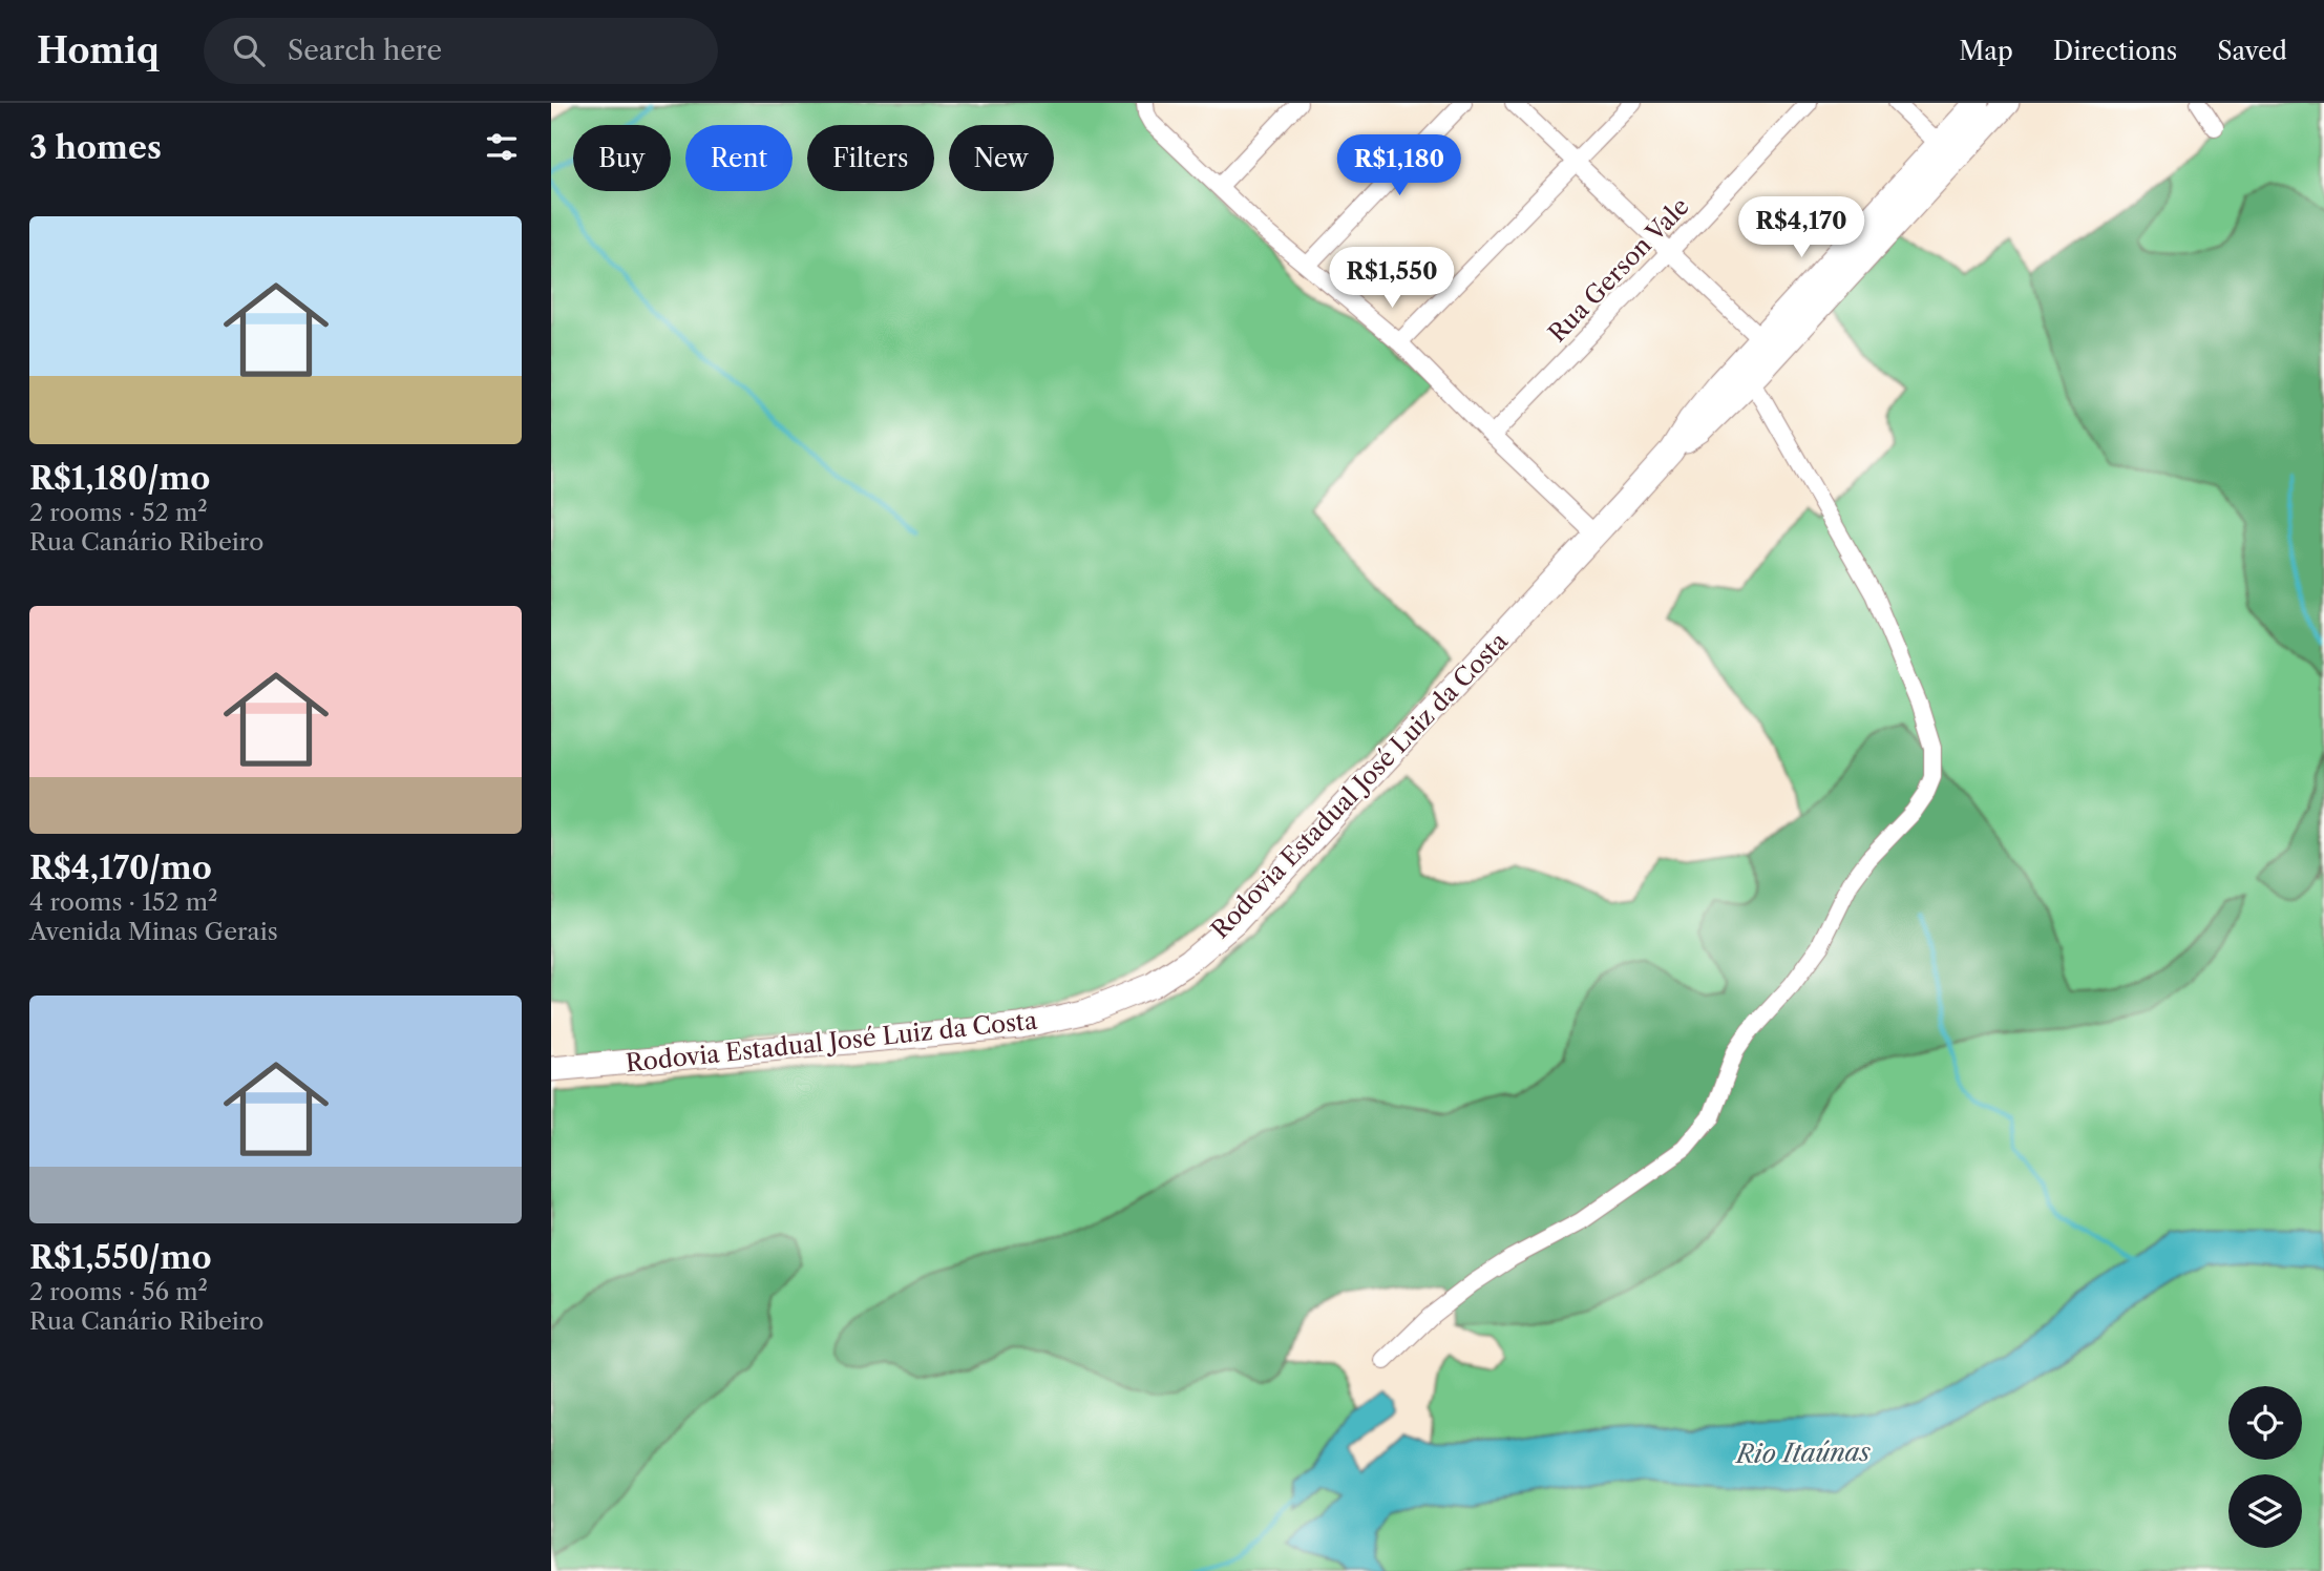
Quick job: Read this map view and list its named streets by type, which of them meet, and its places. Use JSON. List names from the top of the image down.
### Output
{
  "streets": {
    "main road": ["Rodovia Estadual José Luiz da Costa"],
    "street": ["Rua Gerson Vale"]
  },
  "water": ["Rio Itaúnas"],
  "page": {
    "header": "Homiq",
    "search": "Search here",
    "nav": ["Map", "Directions", "Saved"],
    "heading": "3 homes",
    "chip": [
      "Buy",
      "Rent",
      "Filters",
      "New"
    ],
    "price": ["R$1,180", "R$4,170", "R$1,550"],
    "list": [
      {
        "name": "R$1,180/mo",
        "note": "2 rooms · 52 m² · Rua Canário Ribeiro"
      },
      {
        "name": "R$4,170/mo",
        "note": "4 rooms · 152 m² · Avenida Minas Gerais"
      },
      {
        "name": "R$1,550/mo",
        "note": "2 rooms · 56 m² · Rua Canário Ribeiro"
      }
    ]
  }
}
